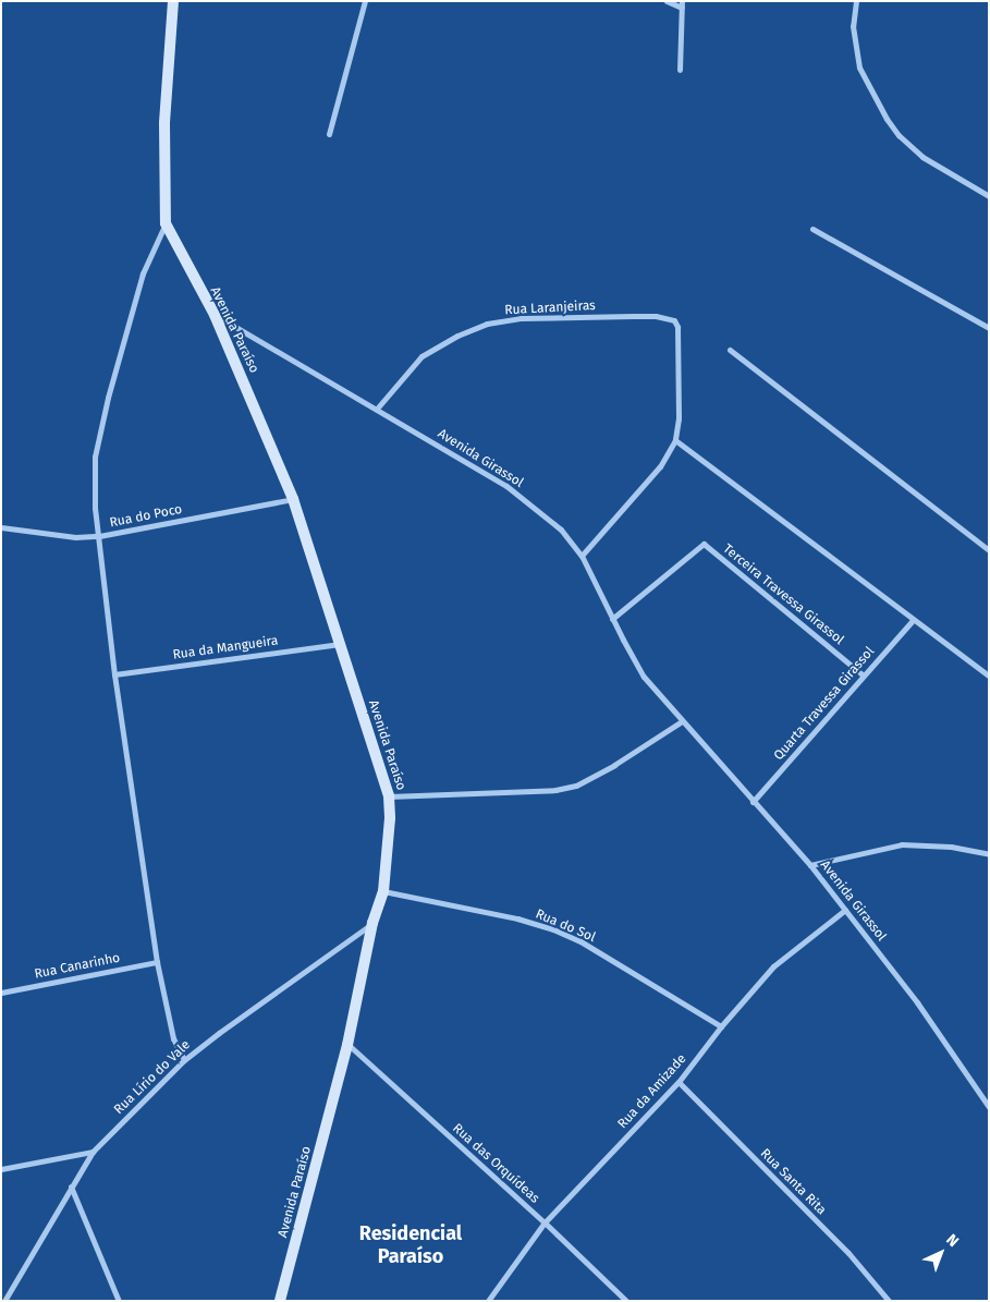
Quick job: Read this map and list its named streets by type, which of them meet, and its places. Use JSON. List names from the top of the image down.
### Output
{
  "streets": {
    "street": [
      "Rua Laranjeiras",
      "Avenida Paraíso",
      "Avenida Girassol",
      "Rua do Poco",
      "Terceira Travessa Girassol",
      "Rua da Mangueira",
      "Quarta Travessa Girassol",
      "Rua do Sol",
      "Rua Canarinho",
      "Rua Lírio do Vale",
      "Rua da Amizade",
      "Rua das Orquídeas",
      "Rua Santa Rita"
    ]
  },
  "crossings": [
    ["Rua Laranjeiras", "Avenida Girassol"],
    ["Avenida Paraíso", "Avenida Girassol"],
    ["Avenida Paraíso", "Rua do Poco"],
    ["Avenida Paraíso", "Rua da Mangueira"],
    ["Avenida Paraíso", "Rua do Sol"],
    ["Avenida Paraíso", "Rua Canarinho"],
    ["Avenida Paraíso", "Rua Lírio do Vale"],
    ["Avenida Paraíso", "Rua das Orquídeas"],
    ["Avenida Girassol", "Terceira Travessa Girassol"],
    ["Avenida Girassol", "Quarta Travessa Girassol"],
    ["Avenida Girassol", "Rua da Amizade"],
    ["Terceira Travessa Girassol", "Quarta Travessa Girassol"],
    ["Rua do Sol", "Rua da Amizade"],
    ["Rua da Amizade", "Rua das Orquídeas"],
    ["Rua da Amizade", "Rua Santa Rita"]
  ],
  "districts": ["Residencial Paraíso"],
  "north": "top right"
}
